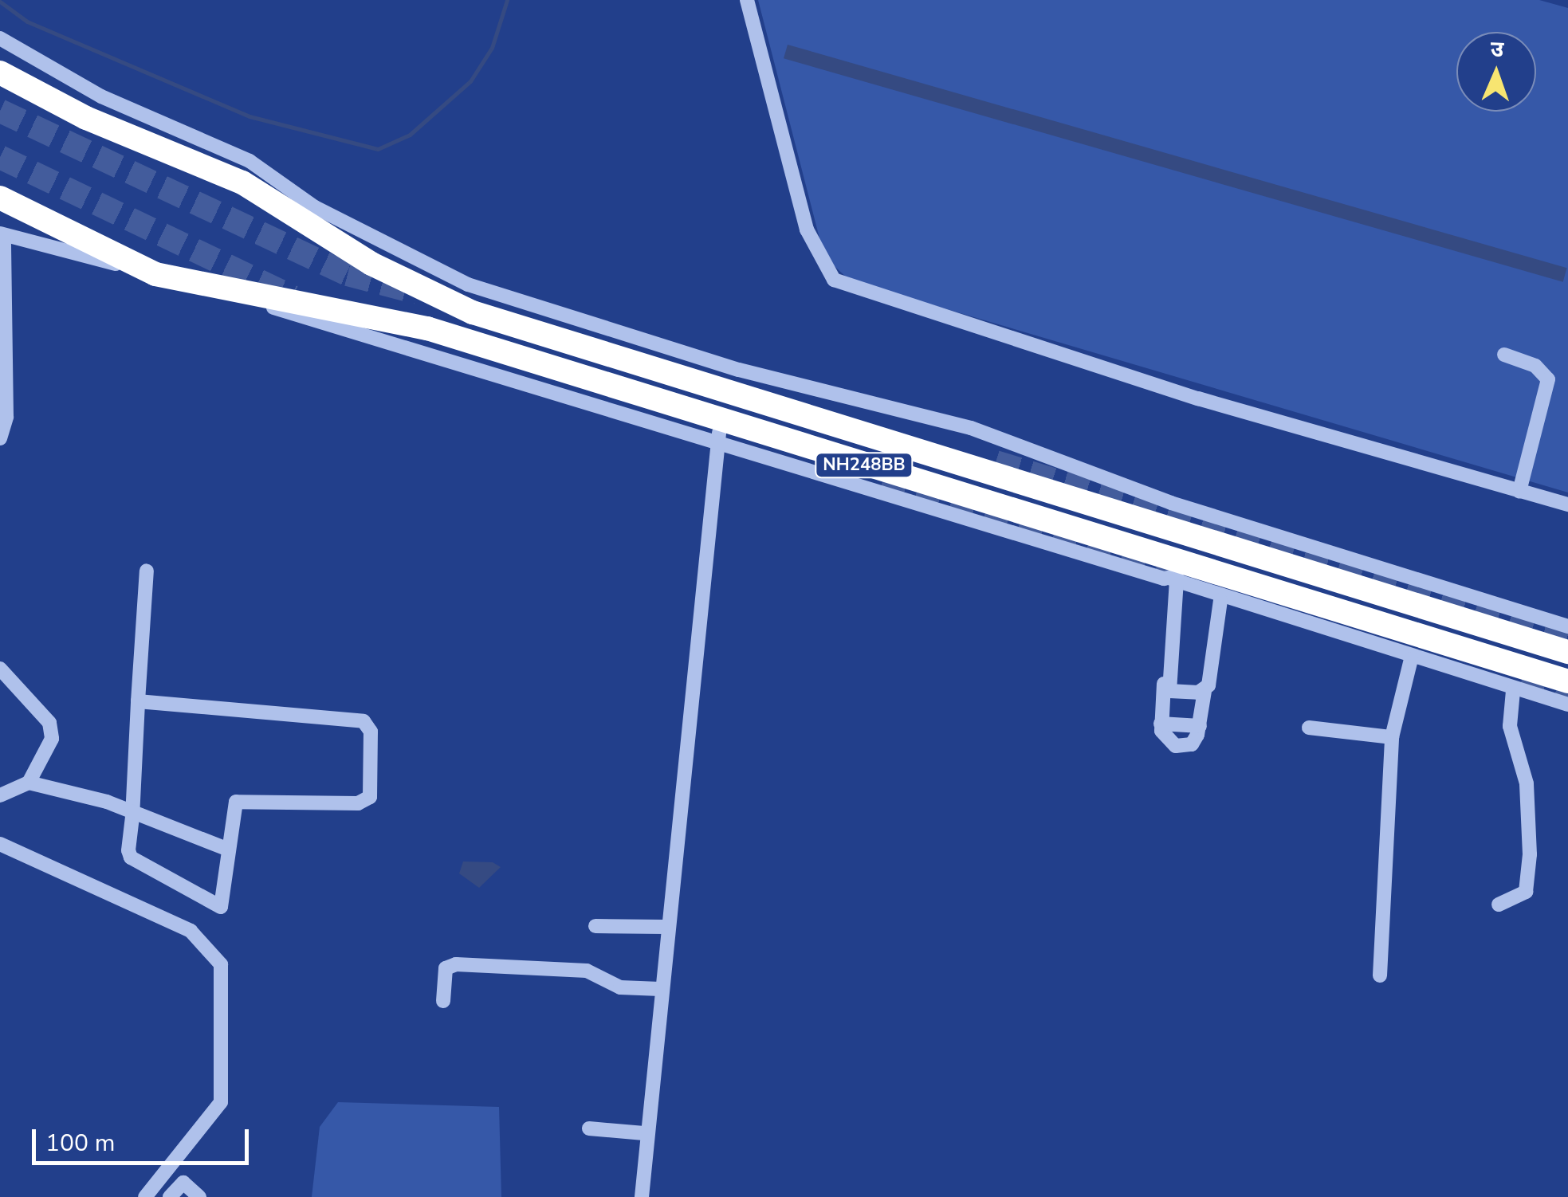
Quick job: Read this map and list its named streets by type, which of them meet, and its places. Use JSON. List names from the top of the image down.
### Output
{
  "streets": {
    "highway": ["NH248BB"]
  },
  "scale_bar": "100 m",
  "north": "top"
}
